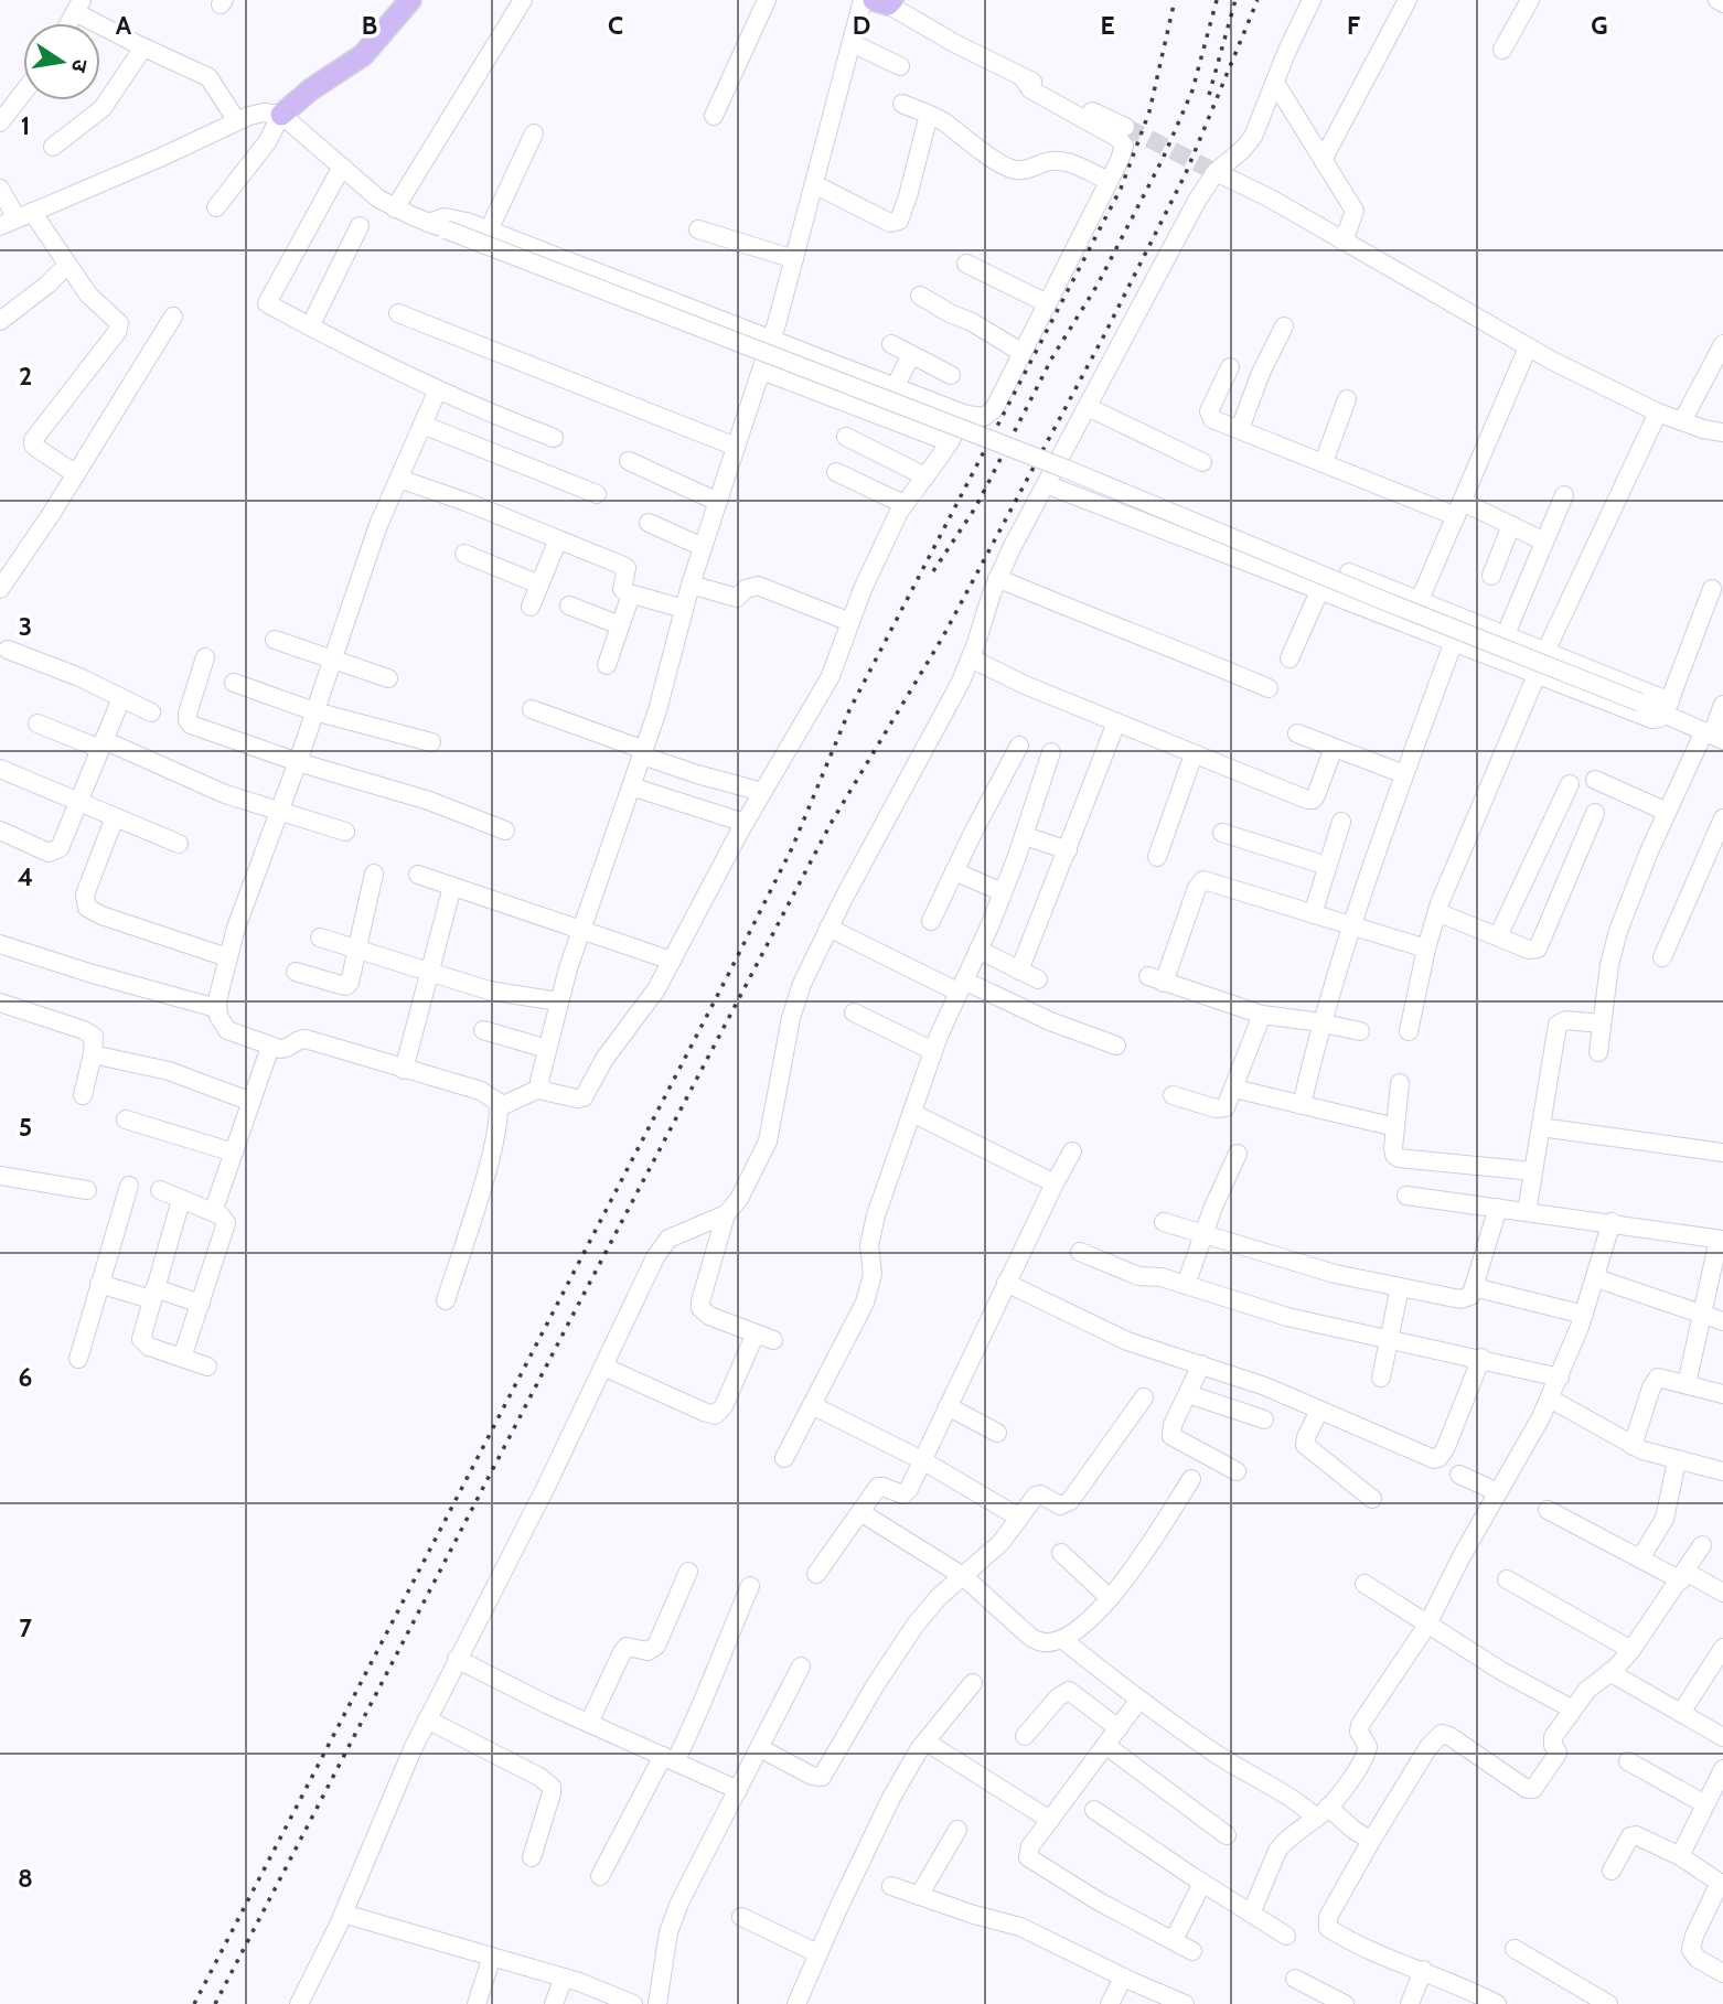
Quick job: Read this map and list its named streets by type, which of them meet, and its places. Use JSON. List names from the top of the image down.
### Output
{
  "north": "right",
  "grid": {
    "columns": [
      "A",
      "B",
      "C",
      "D",
      "E",
      "F",
      "G"
    ],
    "rows": [
      "1",
      "2",
      "3",
      "4",
      "5",
      "6",
      "7",
      "8"
    ]
  }
}
